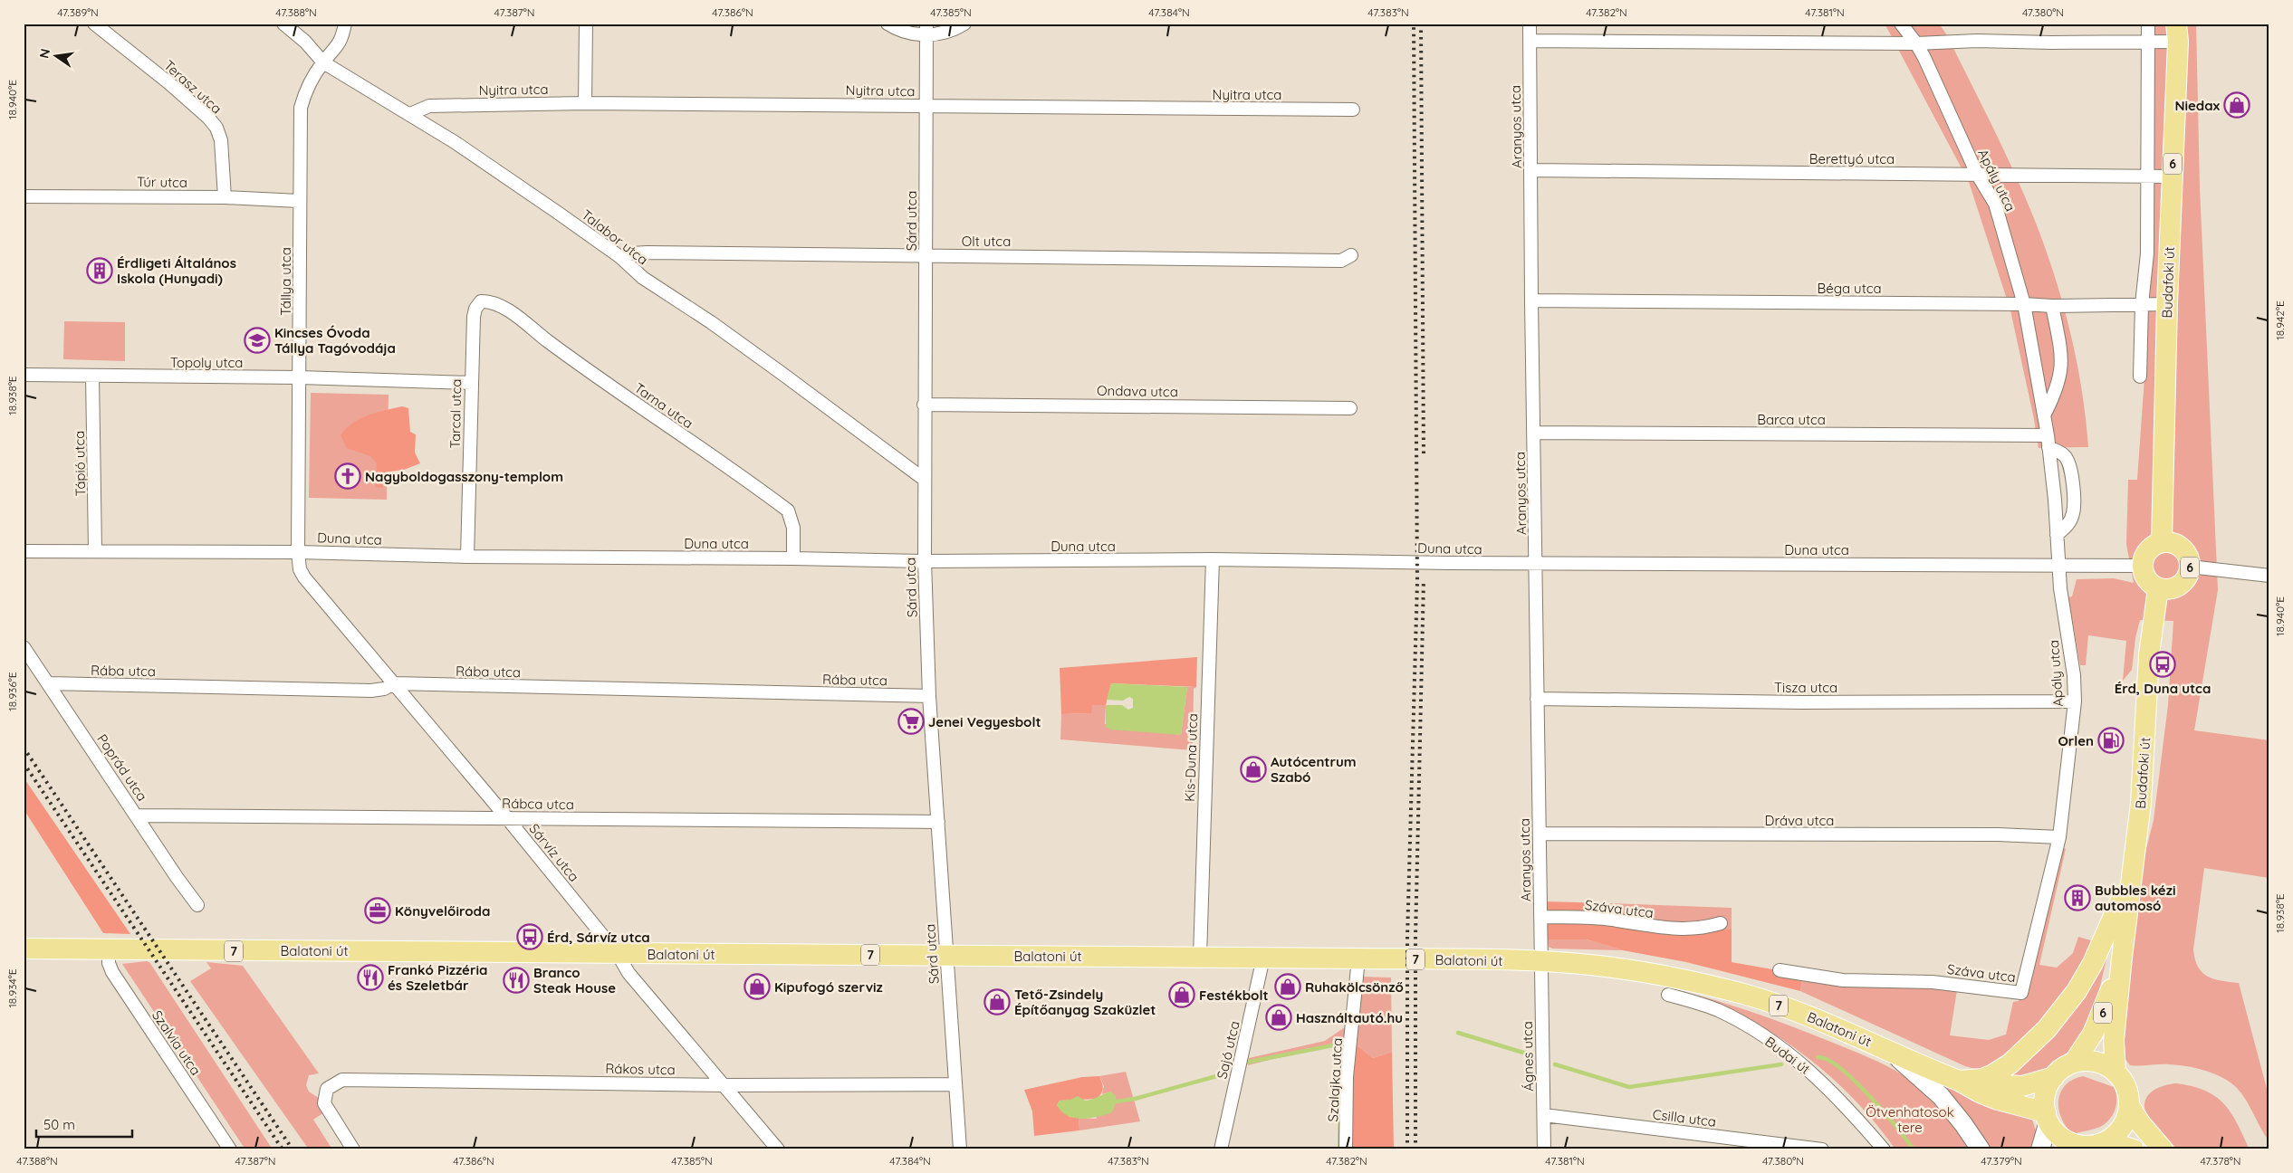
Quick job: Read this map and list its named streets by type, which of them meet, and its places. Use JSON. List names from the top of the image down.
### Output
{
  "streets": {
    "main road": [
      "6",
      "Budafoki út",
      "Balatoni út",
      "7"
    ],
    "street": [
      "Terasz utca",
      "Nyitra utca",
      "Aranyos utca",
      "Berettyó utca",
      "Apály utca",
      "Túr utca",
      "Sárd utca",
      "Talabor utca",
      "Olt utca",
      "Tállya utca",
      "Béga utca",
      "Topoly utca",
      "Ondava utca",
      "Tarna utca",
      "Tarcal utca",
      "Barca utca",
      "Tápió utca",
      "Duna utca",
      "Rába utca",
      "Tisza utca",
      "Kis-Duna utca",
      "Poprád utca",
      "Rábca utca",
      "Dráva utca",
      "Sárvíz utca",
      "Száva utca",
      "Szalvia utca",
      "Sajó utca",
      "Budai út",
      "Ágnes utca",
      "Rákos utca",
      "Szalajka utca",
      "Csilla utca"
    ]
  },
  "crossings": [
    ["Terasz utca", "Túr utca"],
    ["Nyitra utca", "Sárd utca"],
    ["Nyitra utca", "Talabor utca"],
    ["Aranyos utca", "Berettyó utca"],
    ["Aranyos utca", "Béga utca"],
    ["Aranyos utca", "Barca utca"],
    ["Aranyos utca", "Duna utca"],
    ["Aranyos utca", "Tisza utca"],
    ["Aranyos utca", "Dráva utca"],
    ["Aranyos utca", "Száva utca"],
    ["Aranyos utca", "Balatoni út"],
    ["Aranyos utca", "Ágnes utca"],
    ["Berettyó utca", "Apály utca"],
    ["Berettyó utca", "Budafoki út"],
    ["6", "Budafoki út"],
    ["6", "Duna utca"],
    ["6", "Balatoni út"],
    ["6", "7"],
    ["Apály utca", "Béga utca"],
    ["Apály utca", "Barca utca"],
    ["Apály utca", "Duna utca"],
    ["Apály utca", "Tisza utca"],
    ["Apály utca", "Dráva utca"],
    ["Apály utca", "Száva utca"],
    ["Túr utca", "Tállya utca"],
    ["Sárd utca", "Talabor utca"],
    ["Sárd utca", "Olt utca"],
    ["Sárd utca", "Ondava utca"],
    ["Sárd utca", "Duna utca"],
    ["Sárd utca", "Rába utca"],
    ["Sárd utca", "Rábca utca"],
    ["Sárd utca", "Balatoni út"],
    ["Sárd utca", "Rákos utca"],
    ["Talabor utca", "Olt utca"],
    ["Talabor utca", "Tállya utca"],
    ["Tállya utca", "Topoly utca"],
    ["Tállya utca", "Duna utca"],
    ["Tállya utca", "Sárvíz utca"],
    ["Budafoki út", "Béga utca"],
    ["Budafoki út", "Duna utca"],
    ["Budafoki út", "Balatoni út"],
    ["Budafoki út", "7"],
    ["Topoly utca", "Tarcal utca"],
    ["Topoly utca", "Tápió utca"],
    ["Tarna utca", "Tarcal utca"],
    ["Tarna utca", "Duna utca"],
    ["Tarcal utca", "Duna utca"],
    ["Tápió utca", "Duna utca"],
    ["Duna utca", "Kis-Duna utca"],
    ["Duna utca", "Sárvíz utca"],
    ["Rába utca", "Poprád utca"],
    ["Rába utca", "Sárvíz utca"],
    ["Kis-Duna utca", "Balatoni út"],
    ["Poprád utca", "Rábca utca"],
    ["Rábca utca", "Sárvíz utca"],
    ["Dráva utca", "Száva utca"],
    ["Sárvíz utca", "Balatoni út"],
    ["Sárvíz utca", "Rákos utca"],
    ["Balatoni út", "7"],
    ["Balatoni út", "Szalvia utca"],
    ["Balatoni út", "Sajó utca"],
    ["Balatoni út", "Ágnes utca"],
    ["Balatoni út", "Szalajka utca"],
    ["Ágnes utca", "Csilla utca"]
  ],
  "parks": ["Ötvenhatosok tere"],
  "places": {
    "shop": [
      "Niedax",
      "Autócentrum Szabó",
      "Kipufogó szerviz",
      "Ruhakölcsönző",
      "Festékbolt",
      "Tető-Zsindely Építőanyag Szaküzlet",
      "Használtautó.hu"
    ],
    "building": ["Érdligeti Általános Iskola (Hunyadi)", "Bubbles kézi automosó"],
    "school or university": ["Kincses Óvoda Tállya Tagóvodája"],
    "church": ["Nagyboldogasszony-templom"],
    "bus stop": ["Érd, Duna utca", "Érd, Sárvíz utca"],
    "supermarket": ["Jenei Vegyesbolt"],
    "fuel station": ["Orlen"],
    "office": ["Könyvelőiroda"],
    "restaurant": ["Frankó Pizzéria és Szeletbár", "Branco Steak House"]
  },
  "scale_bar": "50 m",
  "north": "left",
  "coordinates": [
    "47.389°N",
    "47.388°N",
    "47.387°N",
    "47.386°N",
    "47.385°N",
    "47.384°N",
    "47.383°N",
    "47.382°N",
    "47.381°N",
    "47.380°N",
    "18.940°E",
    "18.942°E",
    "18.938°E",
    "18.936°E",
    "18.934°E",
    "47.379°N",
    "47.378°N"
  ]
}
